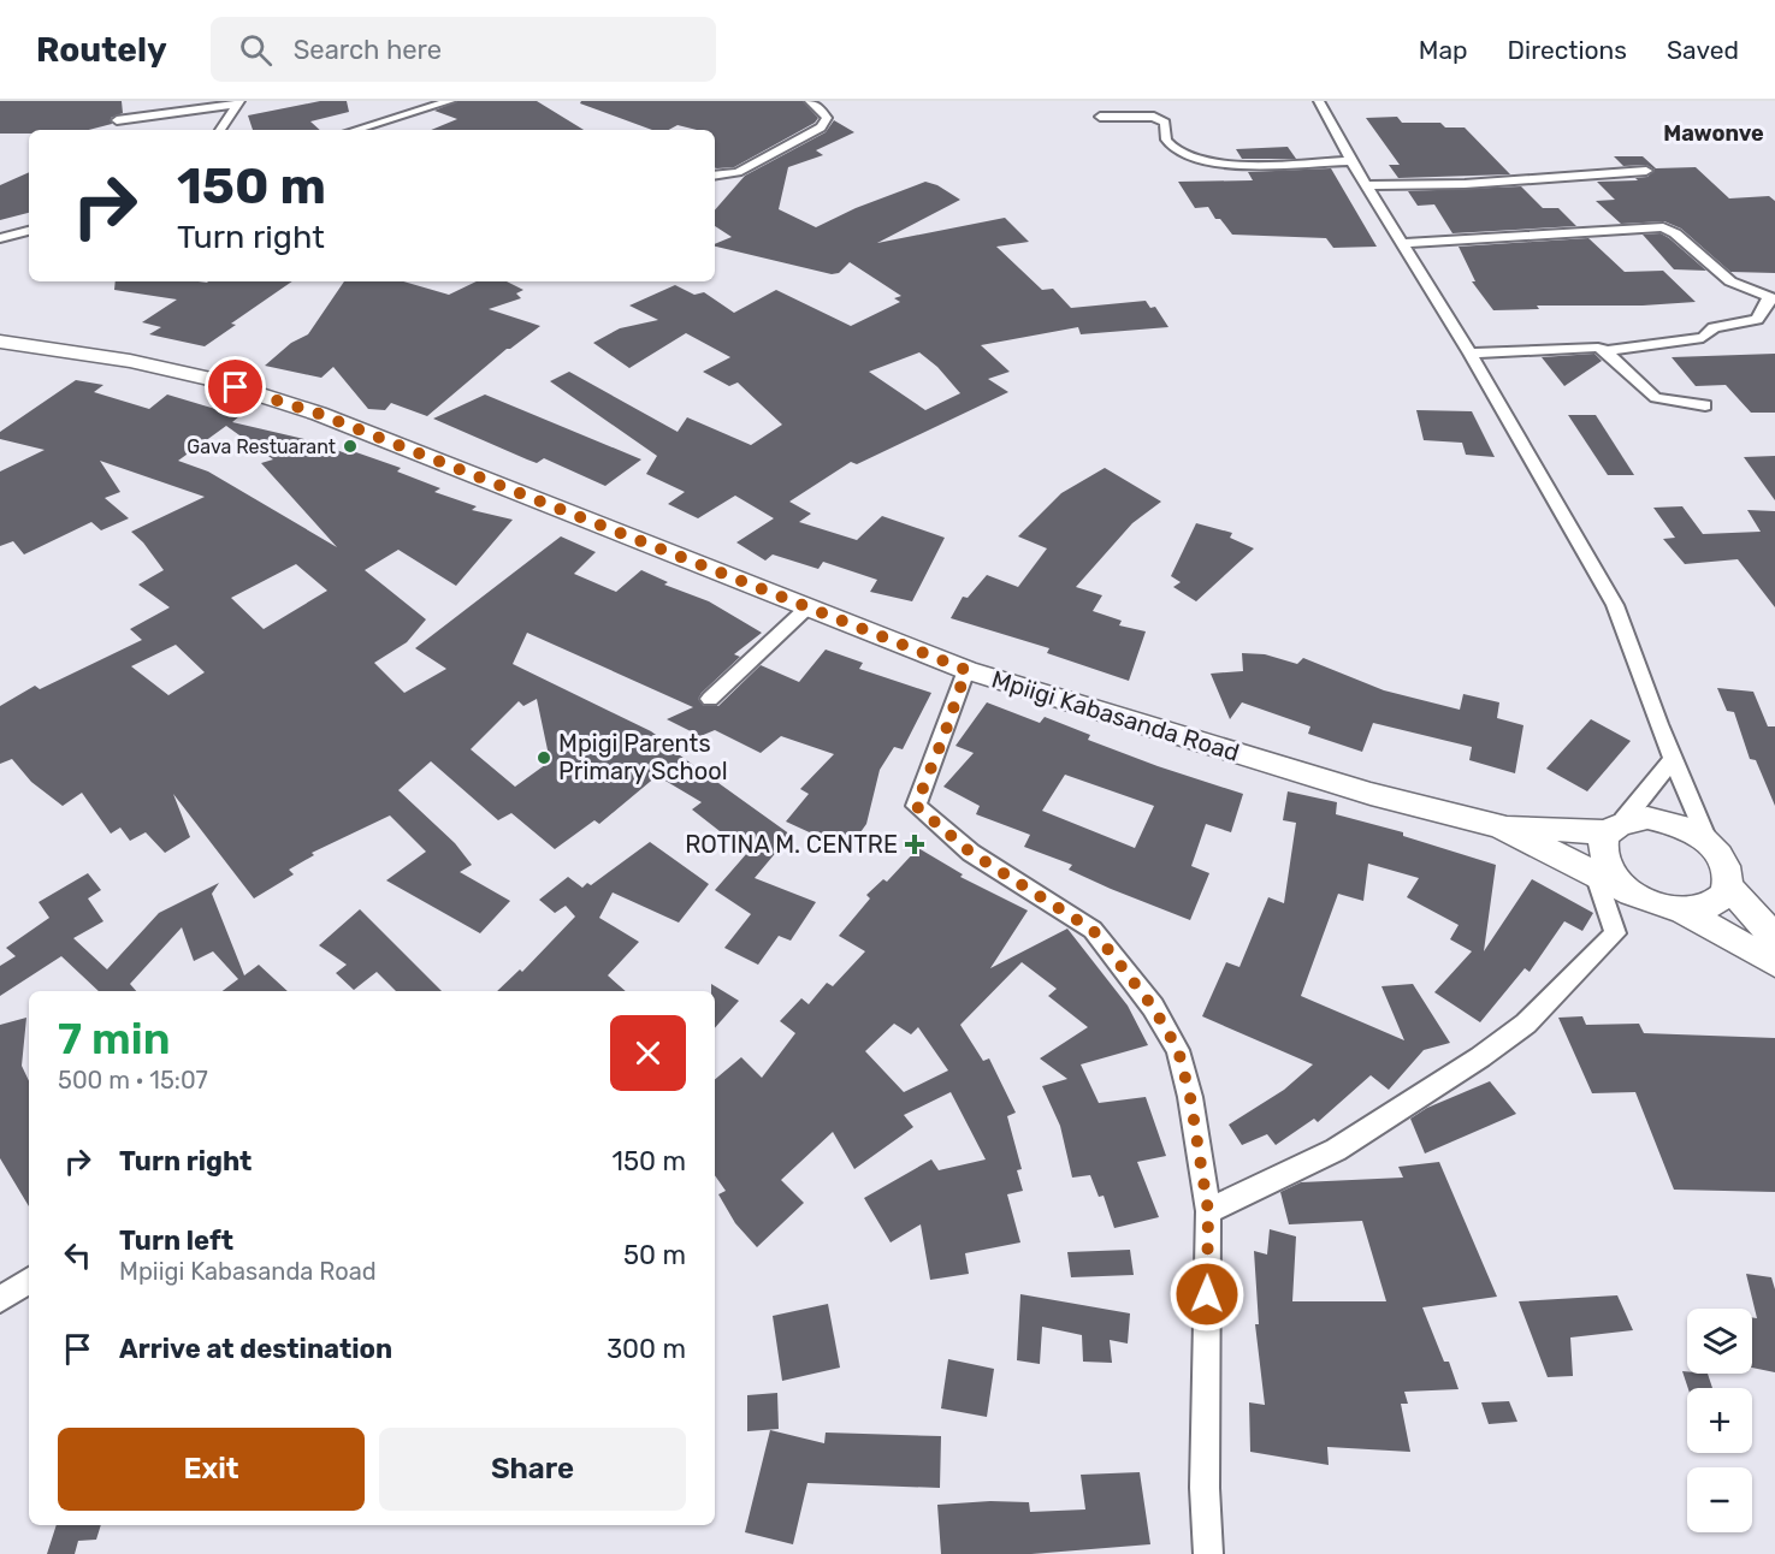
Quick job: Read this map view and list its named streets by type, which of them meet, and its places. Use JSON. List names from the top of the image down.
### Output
{
  "streets": {
    "main road": ["Mpiigi Kabasanda Road"]
  },
  "districts": ["Mawonve"],
  "places": {
    "other": ["Gava Restuarant", "Mpigi Parents Primary School"],
    "health": ["ROTINA M. CENTRE"]
  },
  "page": {
    "header": "Routely",
    "search": "Search here",
    "nav": ["Map", "Directions", "Saved"],
    "turn": ["150 m", "Turn right"],
    "heading": ["7 min", "500 m · 15:07"],
    "list": [
      {
        "name": "Turn right",
        "value": "150 m"
      },
      {
        "name": "Turn left",
        "note": "Mpiigi Kabasanda Road",
        "value": "50 m"
      },
      {
        "name": "Arrive at destination",
        "value": "300 m"
      }
    ],
    "map_buttons": ["+", "−"],
    "buttons": ["Exit", "Share"]
  }
}
